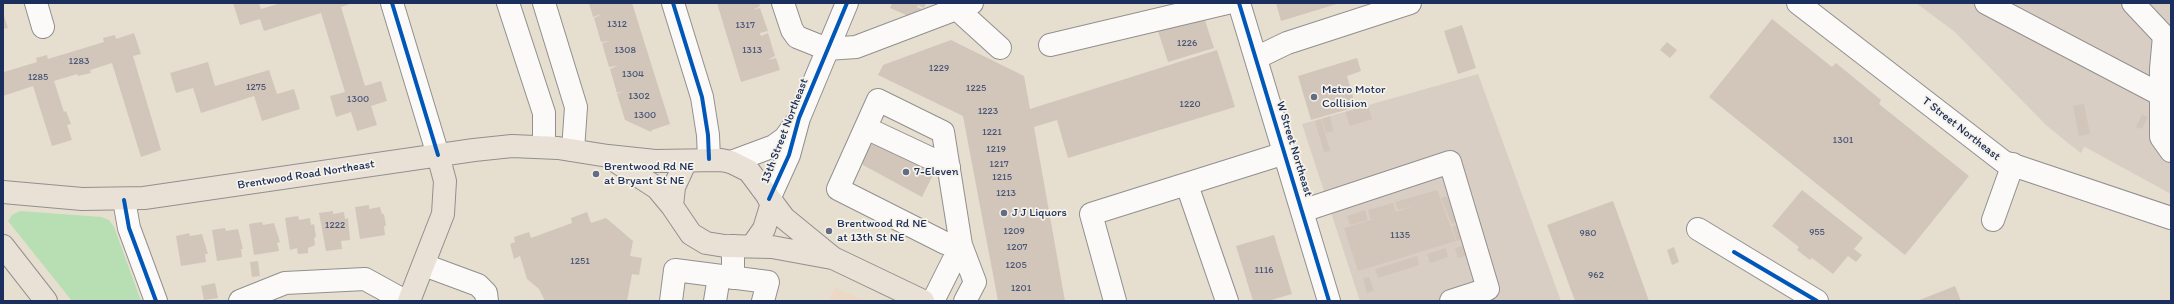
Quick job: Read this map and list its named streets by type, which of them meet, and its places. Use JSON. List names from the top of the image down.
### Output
{
  "streets": {
    "main road": ["Brentwood Road Northeast"],
    "street": ["T Street Northeast", "13th Street Northeast", "W Street Northeast"]
  },
  "crossings": [
    ["13th Street Northeast", "Brentwood Road Northeast"]
  ],
  "places": [
    "Metro Motor Collision",
    "7-Eleven",
    "Brentwood Rd NE at Bryant St NE",
    "J J Liquors",
    "Brentwood Rd NE at 13th St NE"
  ],
  "house_numbers": [
    "1312",
    "1317",
    "1226",
    "1308",
    "1313",
    "1283",
    "1229",
    "1304",
    "1285",
    "1275",
    "1225",
    "1302",
    "1300",
    "1220",
    "1223",
    "1300",
    "1221",
    "1301",
    "1219",
    "1217",
    "1215",
    "1213",
    "1222",
    "1209",
    "955",
    "980",
    "1135",
    "1207",
    "1251",
    "1205",
    "1116",
    "962",
    "1201"
  ]
}
